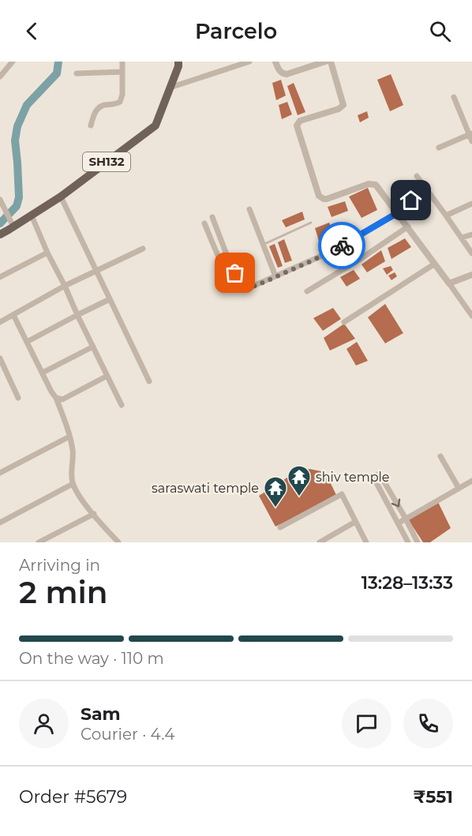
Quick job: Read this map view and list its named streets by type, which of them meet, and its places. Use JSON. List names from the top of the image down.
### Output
{
  "streets": {
    "main road": ["SH132"]
  },
  "places": {
    "temple": ["shiv temple", "saraswati temple"]
  },
  "page": {
    "header": "Parcelo",
    "heading": ["2 min", "Arriving in", "13:28–13:33"],
    "panel": [
      "Sam",
      "Courier · 4.4",
      "Order #5679",
      "₹551"
    ],
    "bar": "On the way · 110 m"
  }
}
